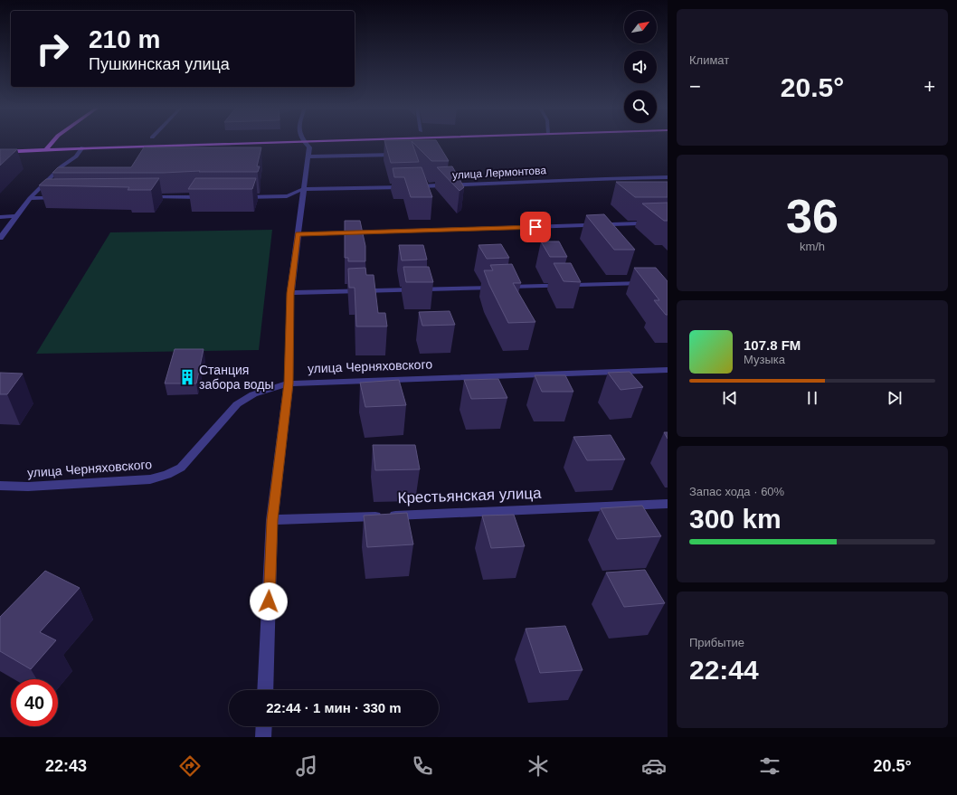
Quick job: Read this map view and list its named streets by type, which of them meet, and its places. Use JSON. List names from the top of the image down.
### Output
{
  "streets": {
    "street": ["улица Лермонтова", "улица Черняховского", "Крестьянская улица"]
  },
  "places": {
    "building": ["Станция забора воды"]
  },
  "north": "top right",
  "page": {
    "tile": [
      "Климат",
      ["36", "km/h"],
      ["Запас хода · 60%", "300 km"],
      ["Прибытие", "22:44"]
    ],
    "turn": ["210 m", "Пушкинская улица"],
    "heat": ["−", "20.5°", "+"],
    "song": ["107.8 FM", "Музыка"],
    "limit": "40",
    "trip": "22:44 · 1 мин · 330 m",
    "tabs": ["22:43", "20.5°"]
  }
}
